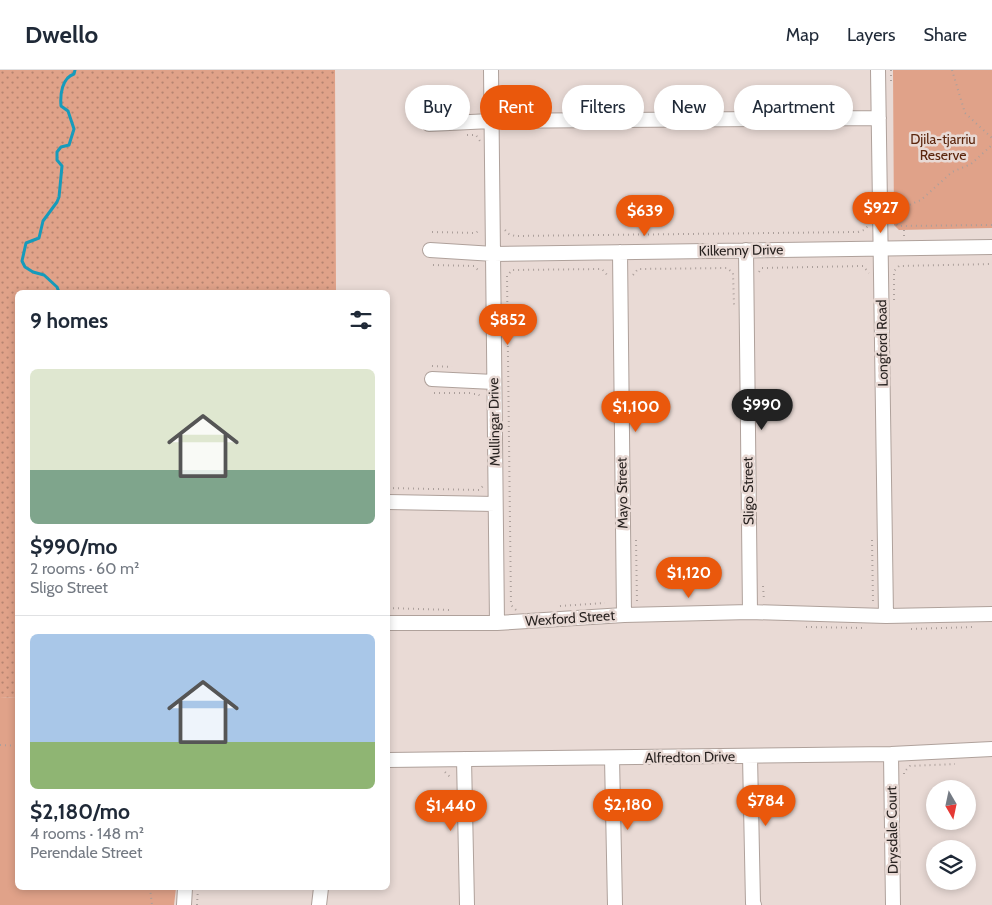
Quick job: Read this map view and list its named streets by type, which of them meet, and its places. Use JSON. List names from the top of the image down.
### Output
{
  "streets": {
    "street": [
      "Kilkenny Drive",
      "Longford Road",
      "Mullingar Drive",
      "Sligo Street",
      "Mayo Street",
      "Wexford Street",
      "Alfredton Drive",
      "Drysdale Court"
    ]
  },
  "crossings": [
    ["Kilkenny Drive", "Longford Road"],
    ["Kilkenny Drive", "Mullingar Drive"],
    ["Kilkenny Drive", "Sligo Street"],
    ["Kilkenny Drive", "Mayo Street"],
    ["Longford Road", "Wexford Street"],
    ["Mullingar Drive", "Wexford Street"],
    ["Sligo Street", "Wexford Street"],
    ["Mayo Street", "Wexford Street"],
    ["Alfredton Drive", "Drysdale Court"]
  ],
  "parks": ["Djila-tjarriu Reserve"],
  "north": "bottom",
  "page": {
    "header": "Dwello",
    "nav": ["Map", "Layers", "Share"],
    "chip": [
      "Buy",
      "Rent",
      "Filters",
      "New",
      "Apartment"
    ],
    "price": [
      "$927",
      "$639",
      "$852",
      "$990",
      "$1,100",
      "$1,120",
      "$784",
      "$2,180",
      "$1,440"
    ],
    "heading": "9 homes",
    "list": [
      {
        "name": "$990/mo",
        "note": "2 rooms · 60 m² · Sligo Street"
      },
      {
        "name": "$2,180/mo",
        "note": "4 rooms · 148 m² · Perendale Street"
      }
    ]
  }
}
